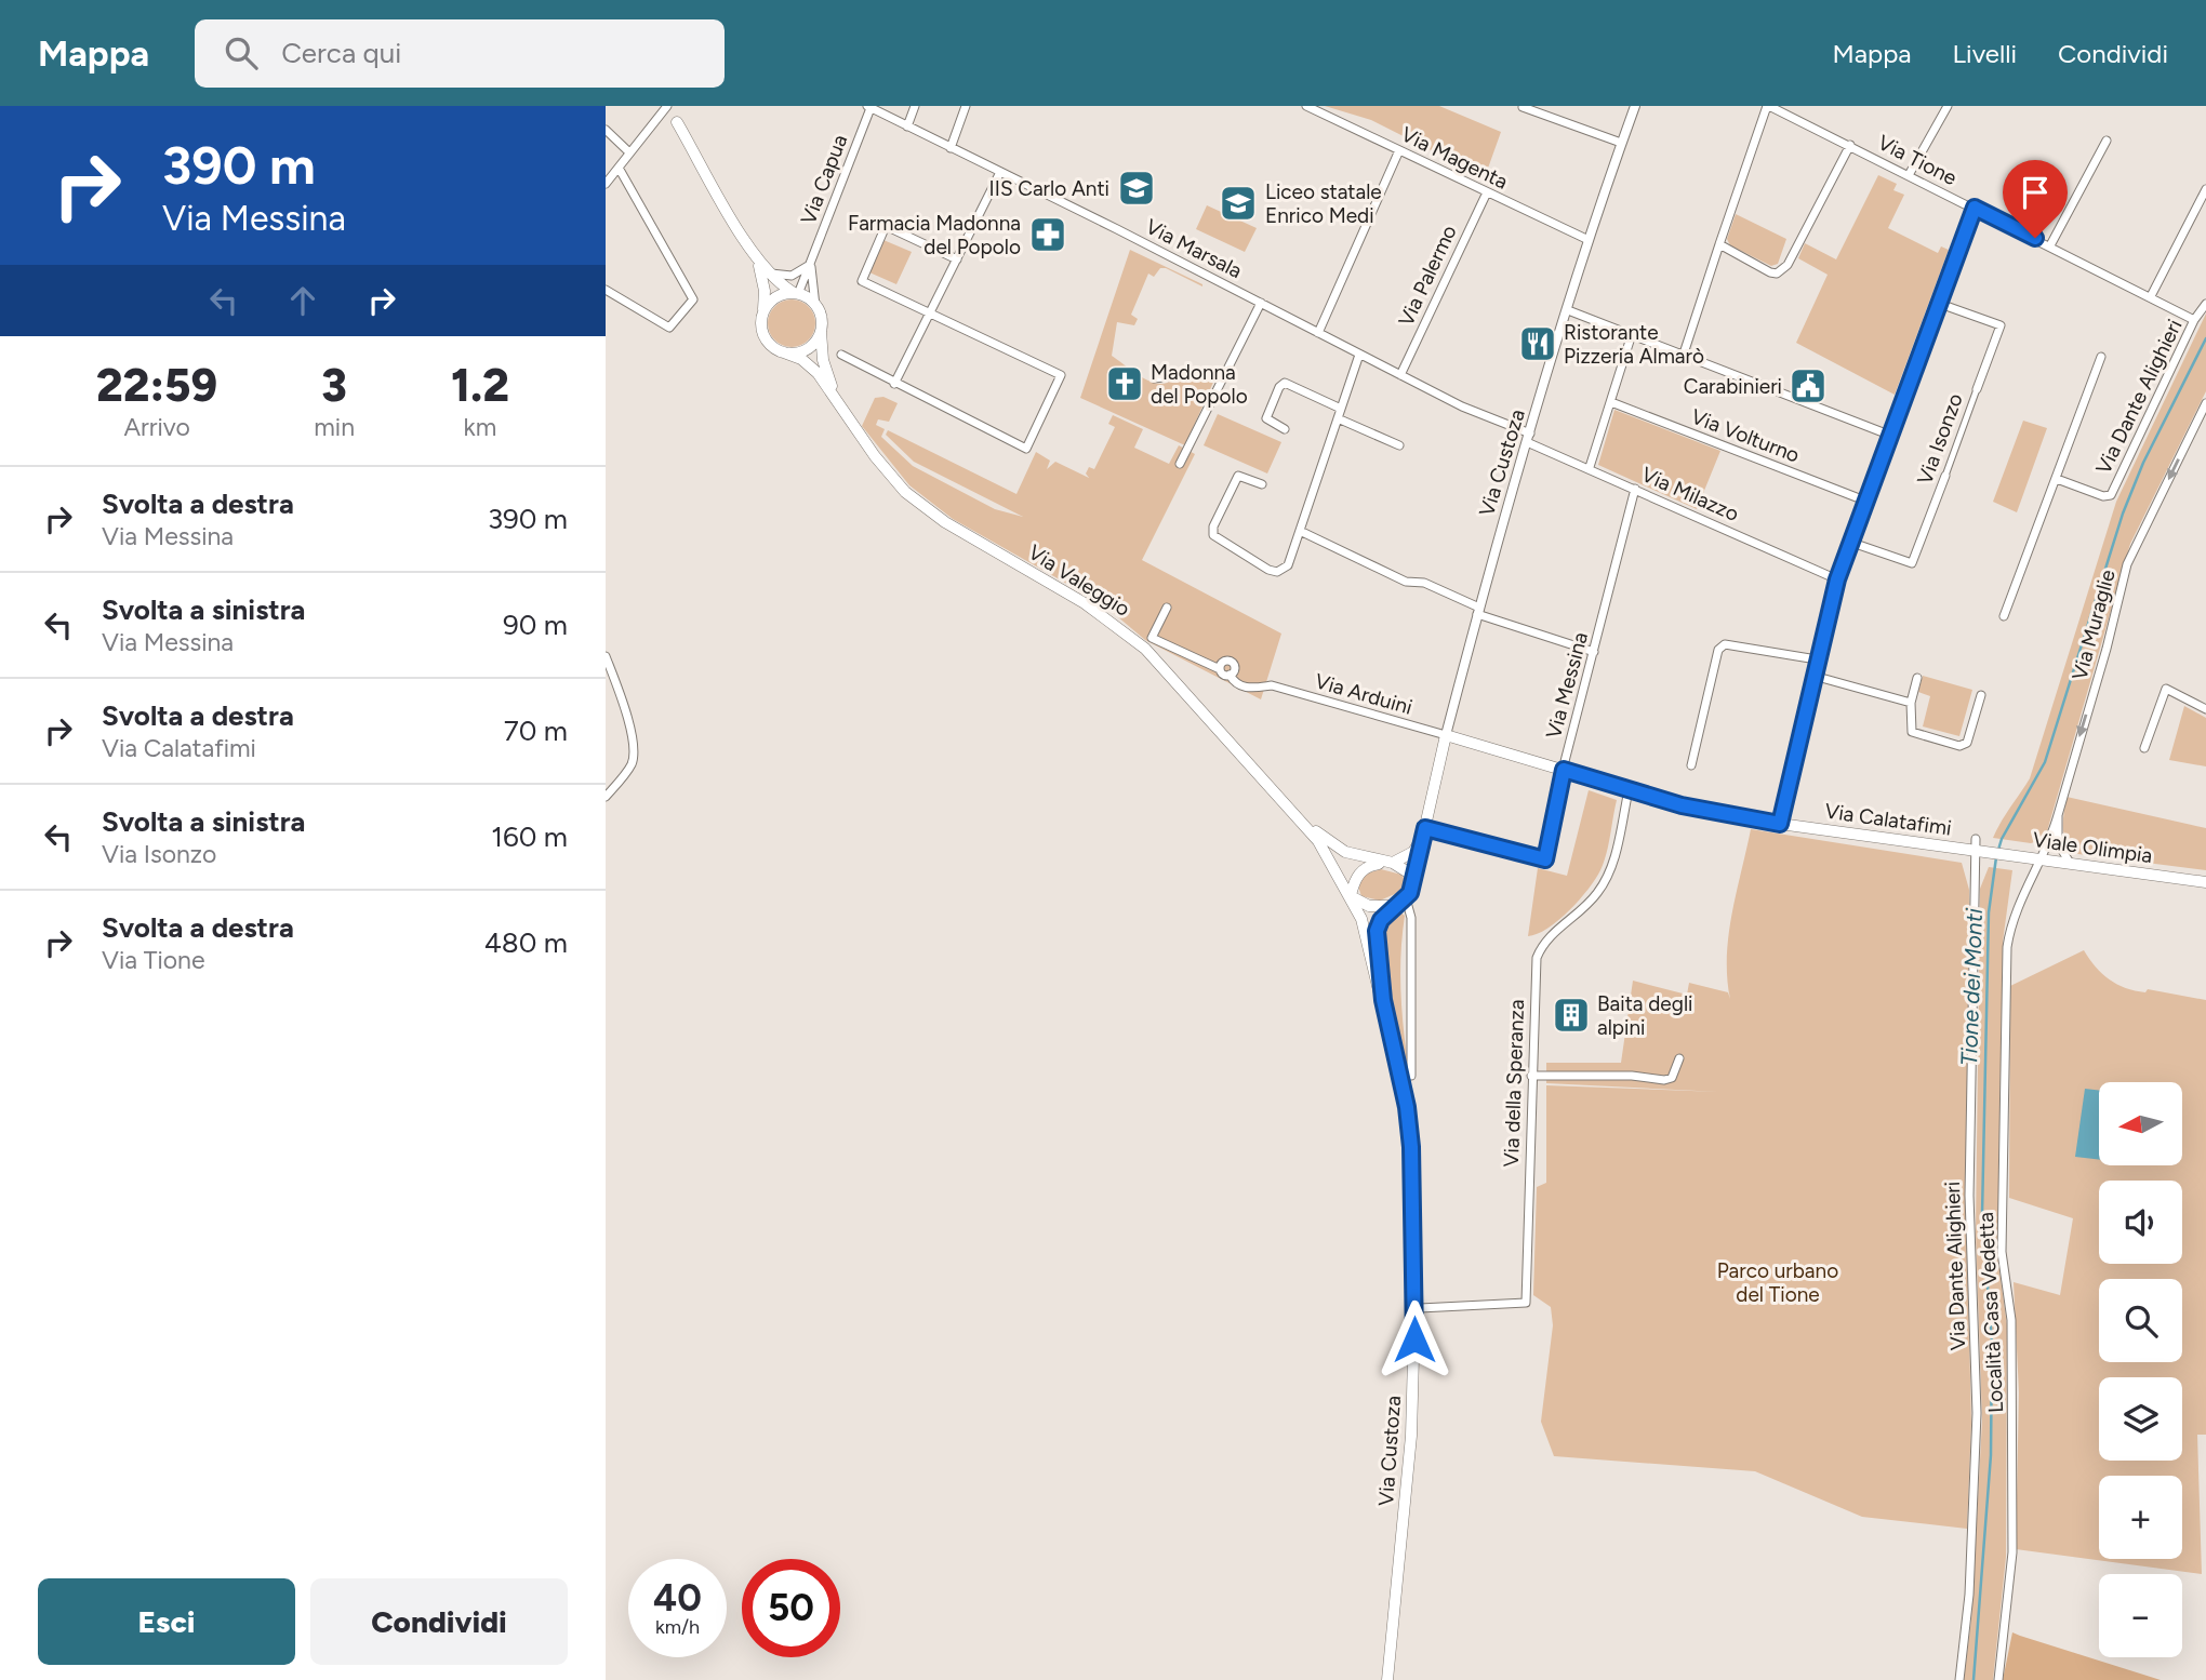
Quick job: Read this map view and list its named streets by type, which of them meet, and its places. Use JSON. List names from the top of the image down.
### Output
{
  "streets": {
    "main road": [
      "Via Custoza",
      "Via Valeggio",
      "Via Calatafimi",
      "Viale Olimpia"
    ],
    "street": [
      "Via Magenta",
      "Via Tione",
      "Via Capua",
      "Via Marsala",
      "Via Palermo",
      "Via Dante Alighieri",
      "Via Volturno",
      "Via Isonzo",
      "Via Milazzo",
      "Via Muraglie",
      "Via Messina",
      "Via Arduini",
      "Via della Speranza",
      "Località Casa Vedetta"
    ]
  },
  "crossings": [
    ["Via Magenta", "Via Palermo"],
    ["Via Magenta", "Via Custoza"],
    ["Via Tione", "Via Dante Alighieri"],
    ["Via Capua", "Via Marsala"],
    ["Via Capua", "Via Valeggio"],
    ["Via Marsala", "Via Palermo"],
    ["Via Marsala", "Via Custoza"],
    ["Via Marsala", "Via Milazzo"],
    ["Via Dante Alighieri", "Via Calatafimi"],
    ["Via Dante Alighieri", "Viale Olimpia"],
    ["Via Custoza", "Via Milazzo"],
    ["Via Custoza", "Via Valeggio"],
    ["Via Custoza", "Via Messina"],
    ["Via Custoza", "Via Arduini"],
    ["Via Custoza", "Via Calatafimi"],
    ["Via Milazzo", "Via Messina"],
    ["Via Muraglie", "Viale Olimpia"],
    ["Via Muraglie", "Località Casa Vedetta"],
    ["Via Messina", "Via Calatafimi"],
    ["Via Arduini", "Via Calatafimi"],
    ["Via Calatafimi", "Viale Olimpia"],
    ["Via Calatafimi", "Via della Speranza"],
    ["Viale Olimpia", "Località Casa Vedetta"]
  ],
  "one_way": ["Via Muraglie"],
  "water": ["Tione dei Monti"],
  "parks": ["Parco urbano del Tione"],
  "places": {
    "school or university": ["IIS Carlo Anti", "Liceo statale Enrico Medi"],
    "pharmacy": ["Farmacia Madonna del Popolo"],
    "restaurant": ["Ristorante Pizzeria Almarò"],
    "church": ["Madonna del Popolo"],
    "public building": ["Carabinieri"],
    "building": ["Baita degli alpini"]
  },
  "north": "left",
  "page": {
    "header": "Mappa",
    "search": "Cerca qui",
    "nav": ["Mappa", "Livelli", "Condividi"],
    "turn": ["390 m", "Via Messina"],
    "eta": [
      "22:59",
      "Arrivo",
      "3",
      "min",
      "1.2",
      "km"
    ],
    "list": [
      {
        "name": "Svolta a destra",
        "note": "Via Messina",
        "value": "390 m"
      },
      {
        "name": "Svolta a sinistra",
        "note": "Via Messina",
        "value": "90 m"
      },
      {
        "name": "Svolta a destra",
        "note": "Via Calatafimi",
        "value": "70 m"
      },
      {
        "name": "Svolta a sinistra",
        "note": "Via Isonzo",
        "value": "160 m"
      },
      {
        "name": "Svolta a destra",
        "note": "Via Tione",
        "value": "480 m"
      }
    ],
    "map_buttons": ["+", "−"],
    "speed": "40 km/h",
    "limit": "50",
    "buttons": ["Esci", "Condividi"]
  }
}
